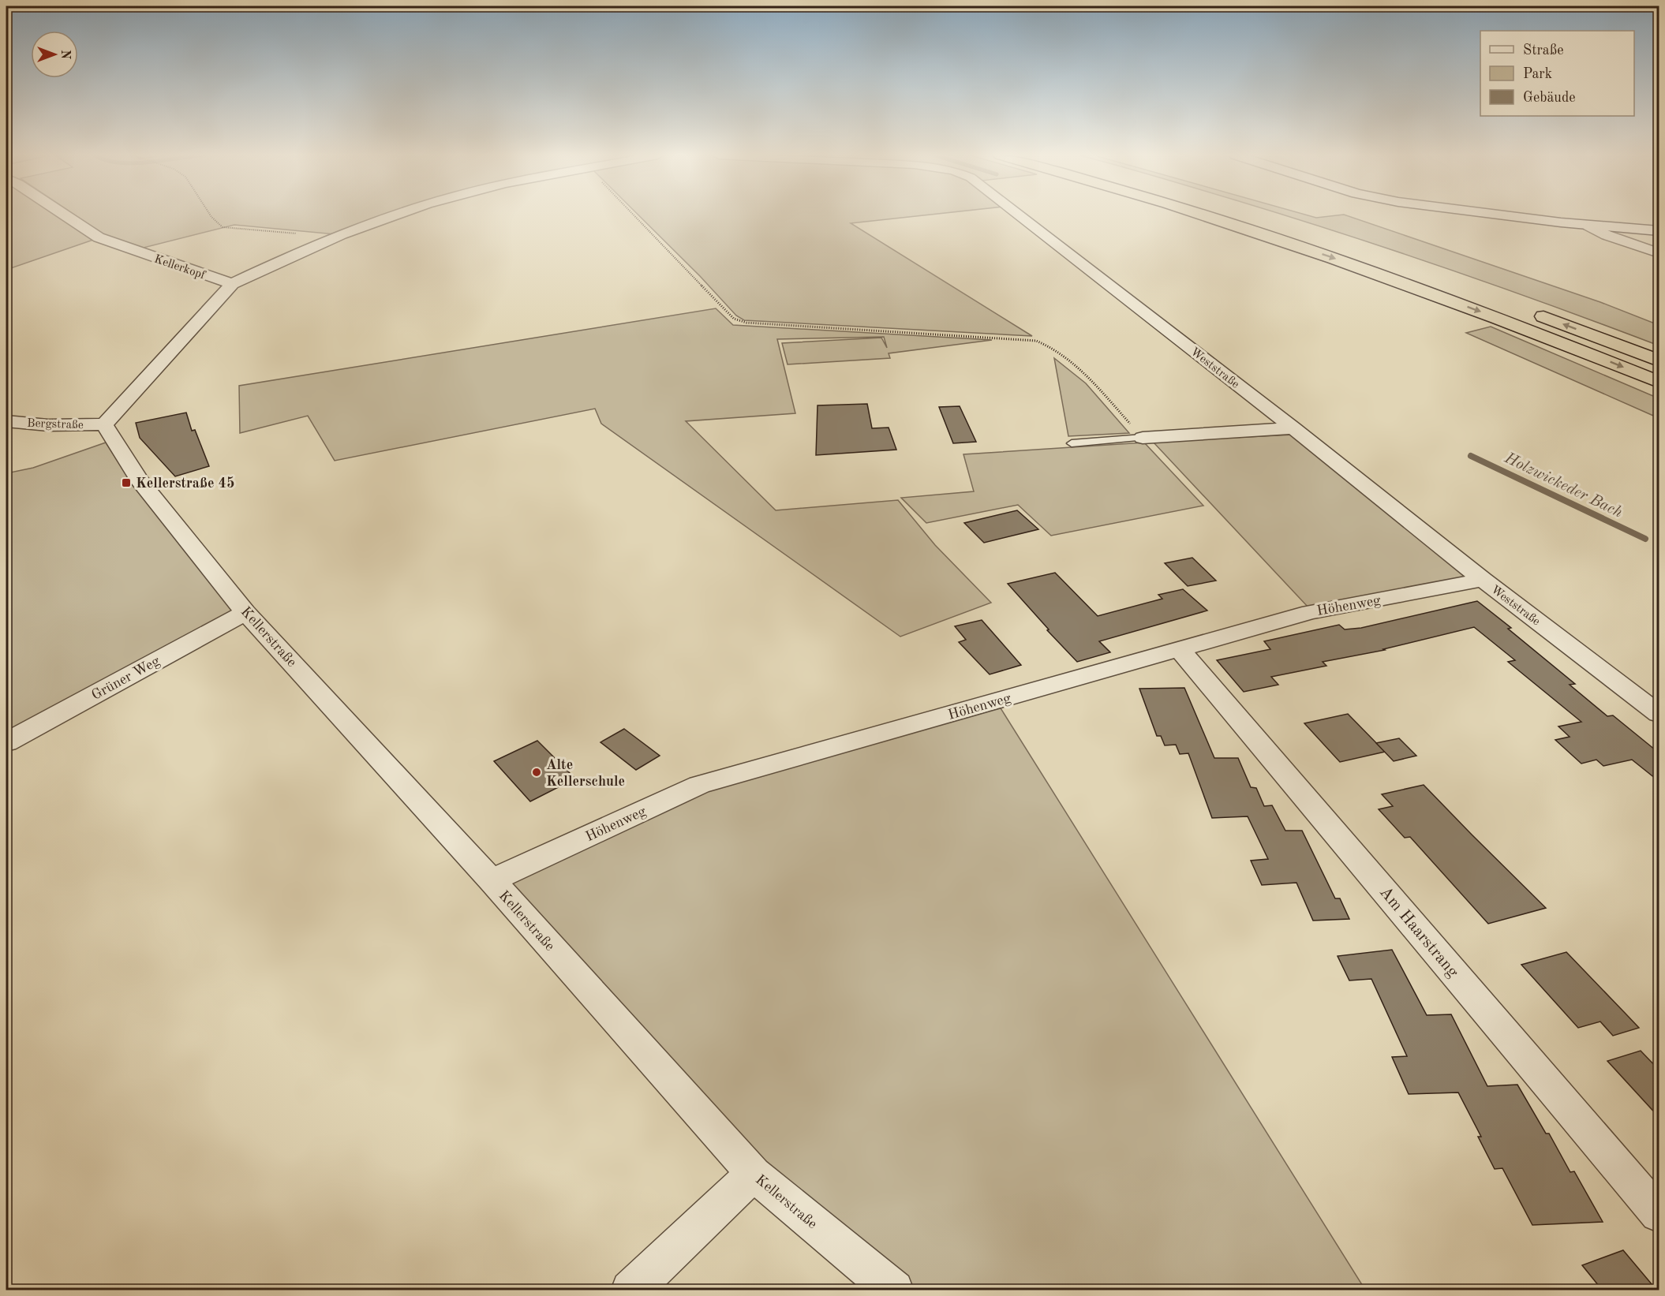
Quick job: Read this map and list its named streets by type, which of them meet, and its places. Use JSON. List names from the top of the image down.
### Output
{
  "streets": {
    "street": [
      "Kellerkopf",
      "Weststraße",
      "Bergstraße",
      "Höhenweg",
      "Kellerstraße",
      "Grüner Weg",
      "Am Haarstrang"
    ]
  },
  "crossings": [
    ["Weststraße", "Höhenweg"],
    ["Bergstraße", "Kellerstraße"],
    ["Höhenweg", "Kellerstraße"],
    ["Höhenweg", "Am Haarstrang"],
    ["Kellerstraße", "Grüner Weg"]
  ],
  "water": ["Holzwickeder Bach"],
  "places": {
    "transit": ["Kellerstraße 45"],
    "other": ["Alte Kellerschule"]
  },
  "legend": ["Straße", "Park", "Gebäude"],
  "north": "right"
}
